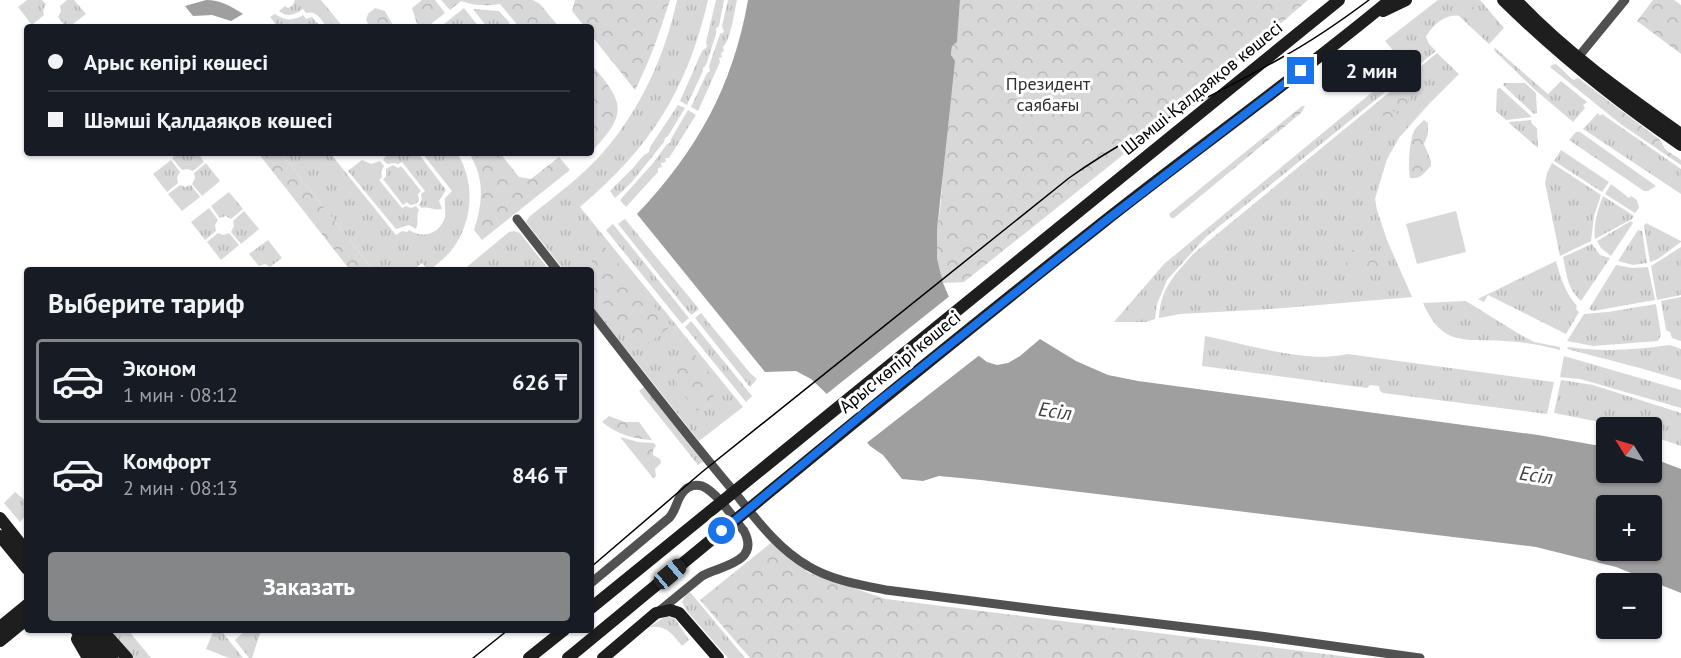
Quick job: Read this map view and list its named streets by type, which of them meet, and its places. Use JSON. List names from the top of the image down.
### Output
{
  "streets": {
    "main road": ["Шәмші Қалдаяқов көшесі", "Арыс көпірі көшесі"]
  },
  "crossings": [
    ["Шәмші Қалдаяқов көшесі", "Арыс көпірі көшесі"]
  ],
  "water": ["Есіл"],
  "parks": ["Президент саябағы"],
  "north": "top left",
  "page": {
    "banner": ["Арыс көпірі көшесі", "Шәмші Қалдаяқов көшесі"],
    "bubble": "2 мин",
    "heading": "Выберите тариф",
    "list": [
      {
        "name": "Эконом",
        "note": "1 мин · 08:12",
        "value": "626 ₸"
      },
      {
        "name": "Комфорт",
        "note": "2 мин · 08:13",
        "value": "846 ₸"
      }
    ],
    "map_buttons": ["+", "−"],
    "buttons": "Заказать"
  }
}
